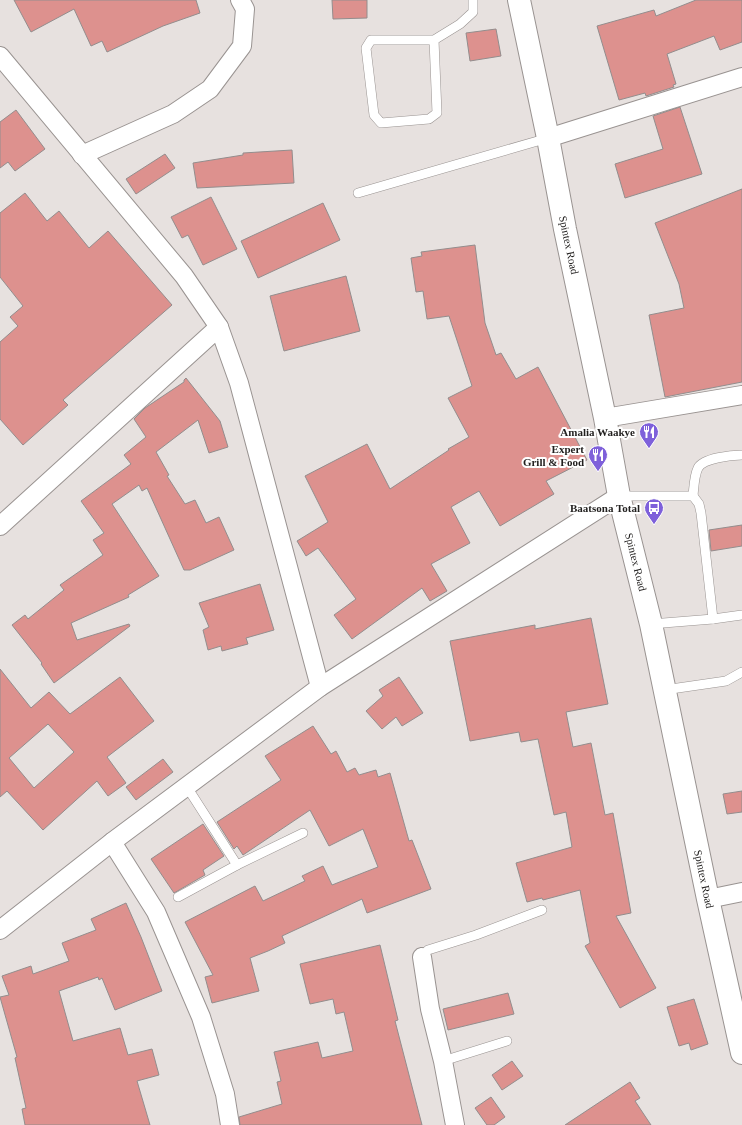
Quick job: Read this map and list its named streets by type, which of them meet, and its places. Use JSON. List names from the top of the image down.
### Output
{
  "streets": {
    "main road": ["Spintex Road"]
  },
  "places": {
    "restaurant": ["Amalia Waakye", "Expert Grill & Food"],
    "bus stop": ["Baatsona Total"]
  }
}
